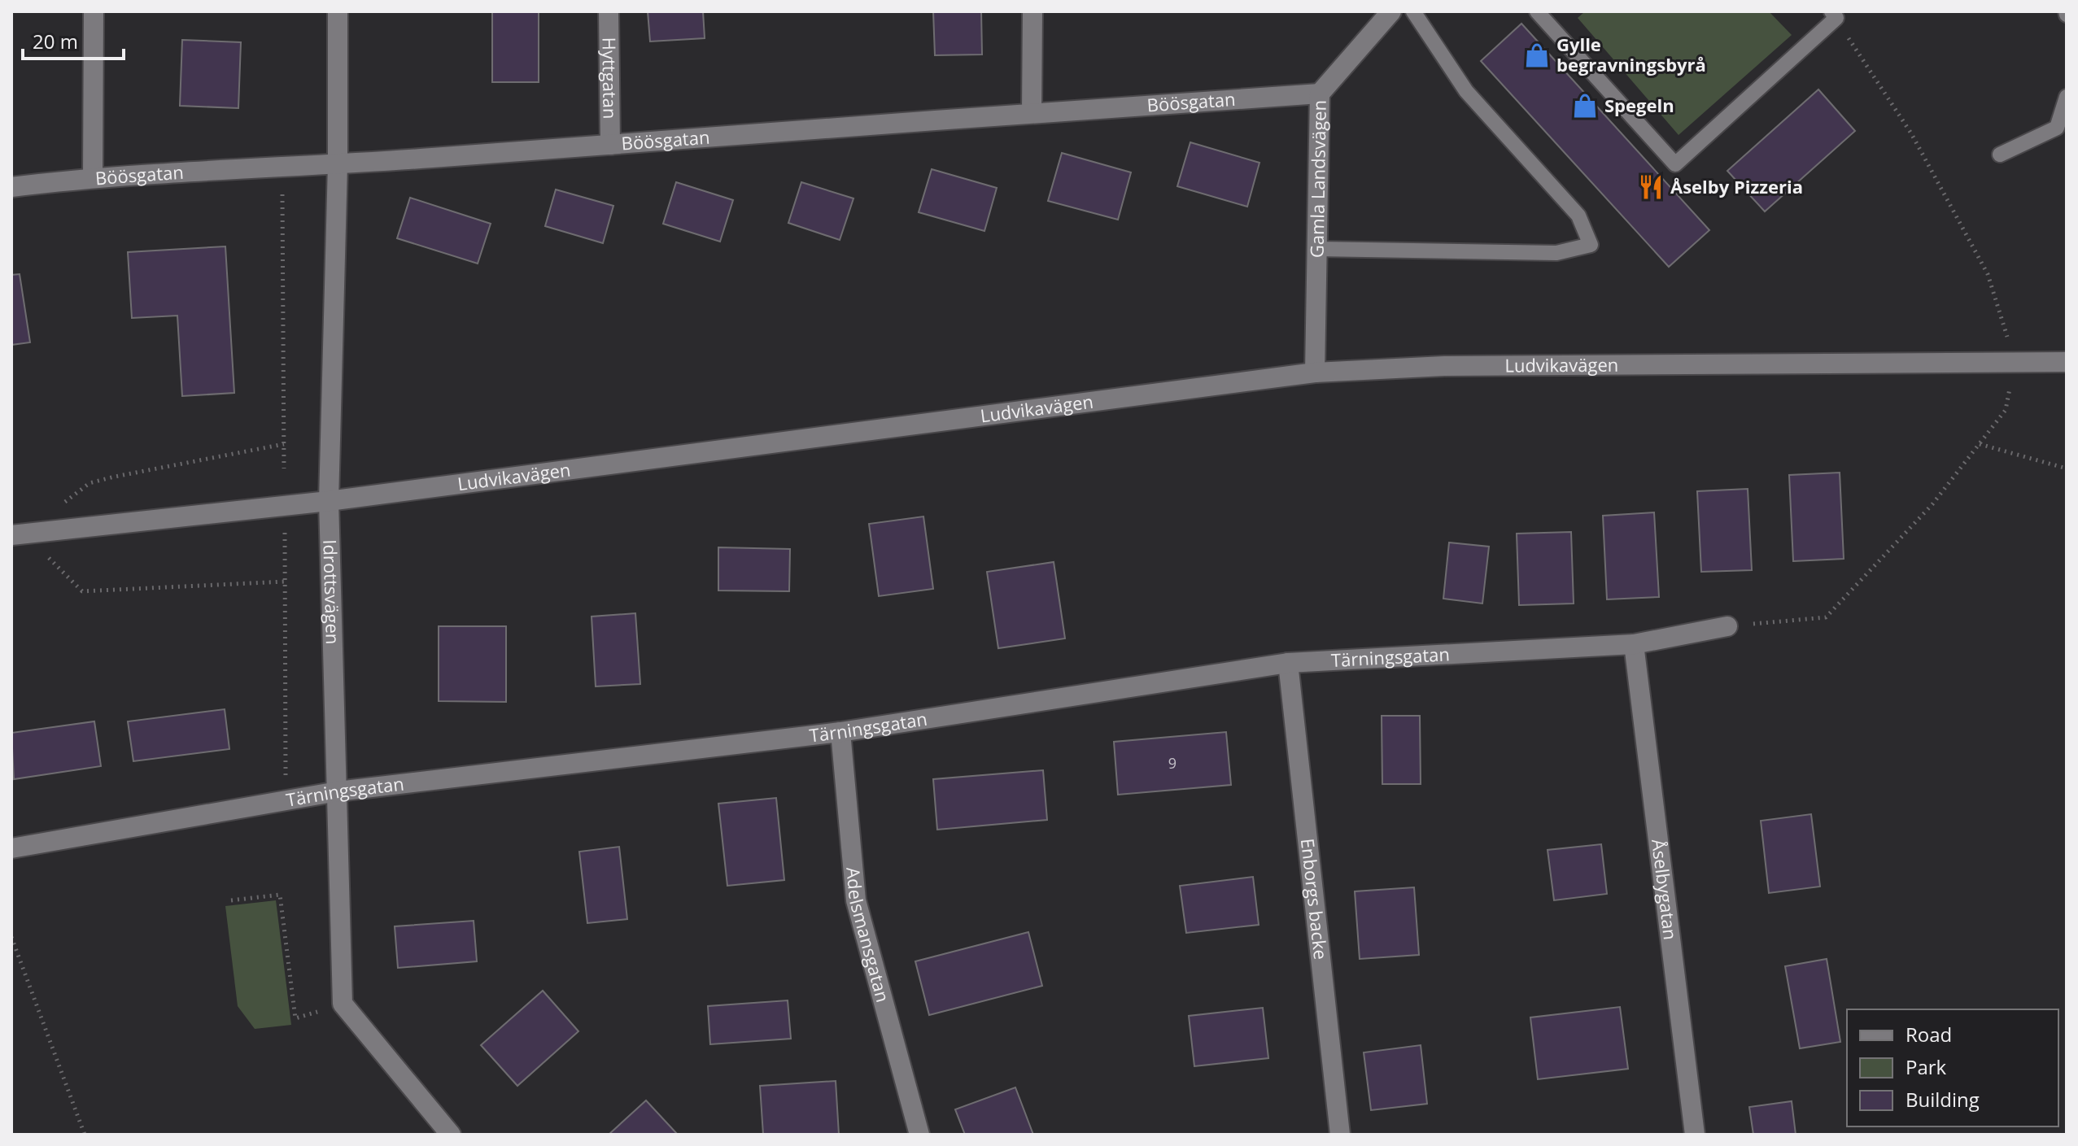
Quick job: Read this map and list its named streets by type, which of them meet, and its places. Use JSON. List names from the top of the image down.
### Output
{
  "streets": {
    "street": [
      "Hyttgatan",
      "Böösgatan",
      "Gamla Landsvägen",
      "Ludvikavägen",
      "Idrottsvägen",
      "Tärningsgatan",
      "Åselbygatan",
      "Enborgs backe",
      "Adelsmansgatan"
    ]
  },
  "crossings": [
    ["Hyttgatan", "Böösgatan"],
    ["Böösgatan", "Gamla Landsvägen"],
    ["Böösgatan", "Idrottsvägen"],
    ["Gamla Landsvägen", "Ludvikavägen"],
    ["Ludvikavägen", "Idrottsvägen"],
    ["Idrottsvägen", "Tärningsgatan"],
    ["Tärningsgatan", "Åselbygatan"],
    ["Tärningsgatan", "Enborgs backe"],
    ["Tärningsgatan", "Adelsmansgatan"]
  ],
  "places": {
    "shop": ["Gylle begravningsbyrå", "Spegeln"],
    "restaurant": ["Åselby Pizzeria"]
  },
  "house_numbers": ["9"],
  "legend": ["Road", "Park", "Building"],
  "scale_bar": "20 m"
}
